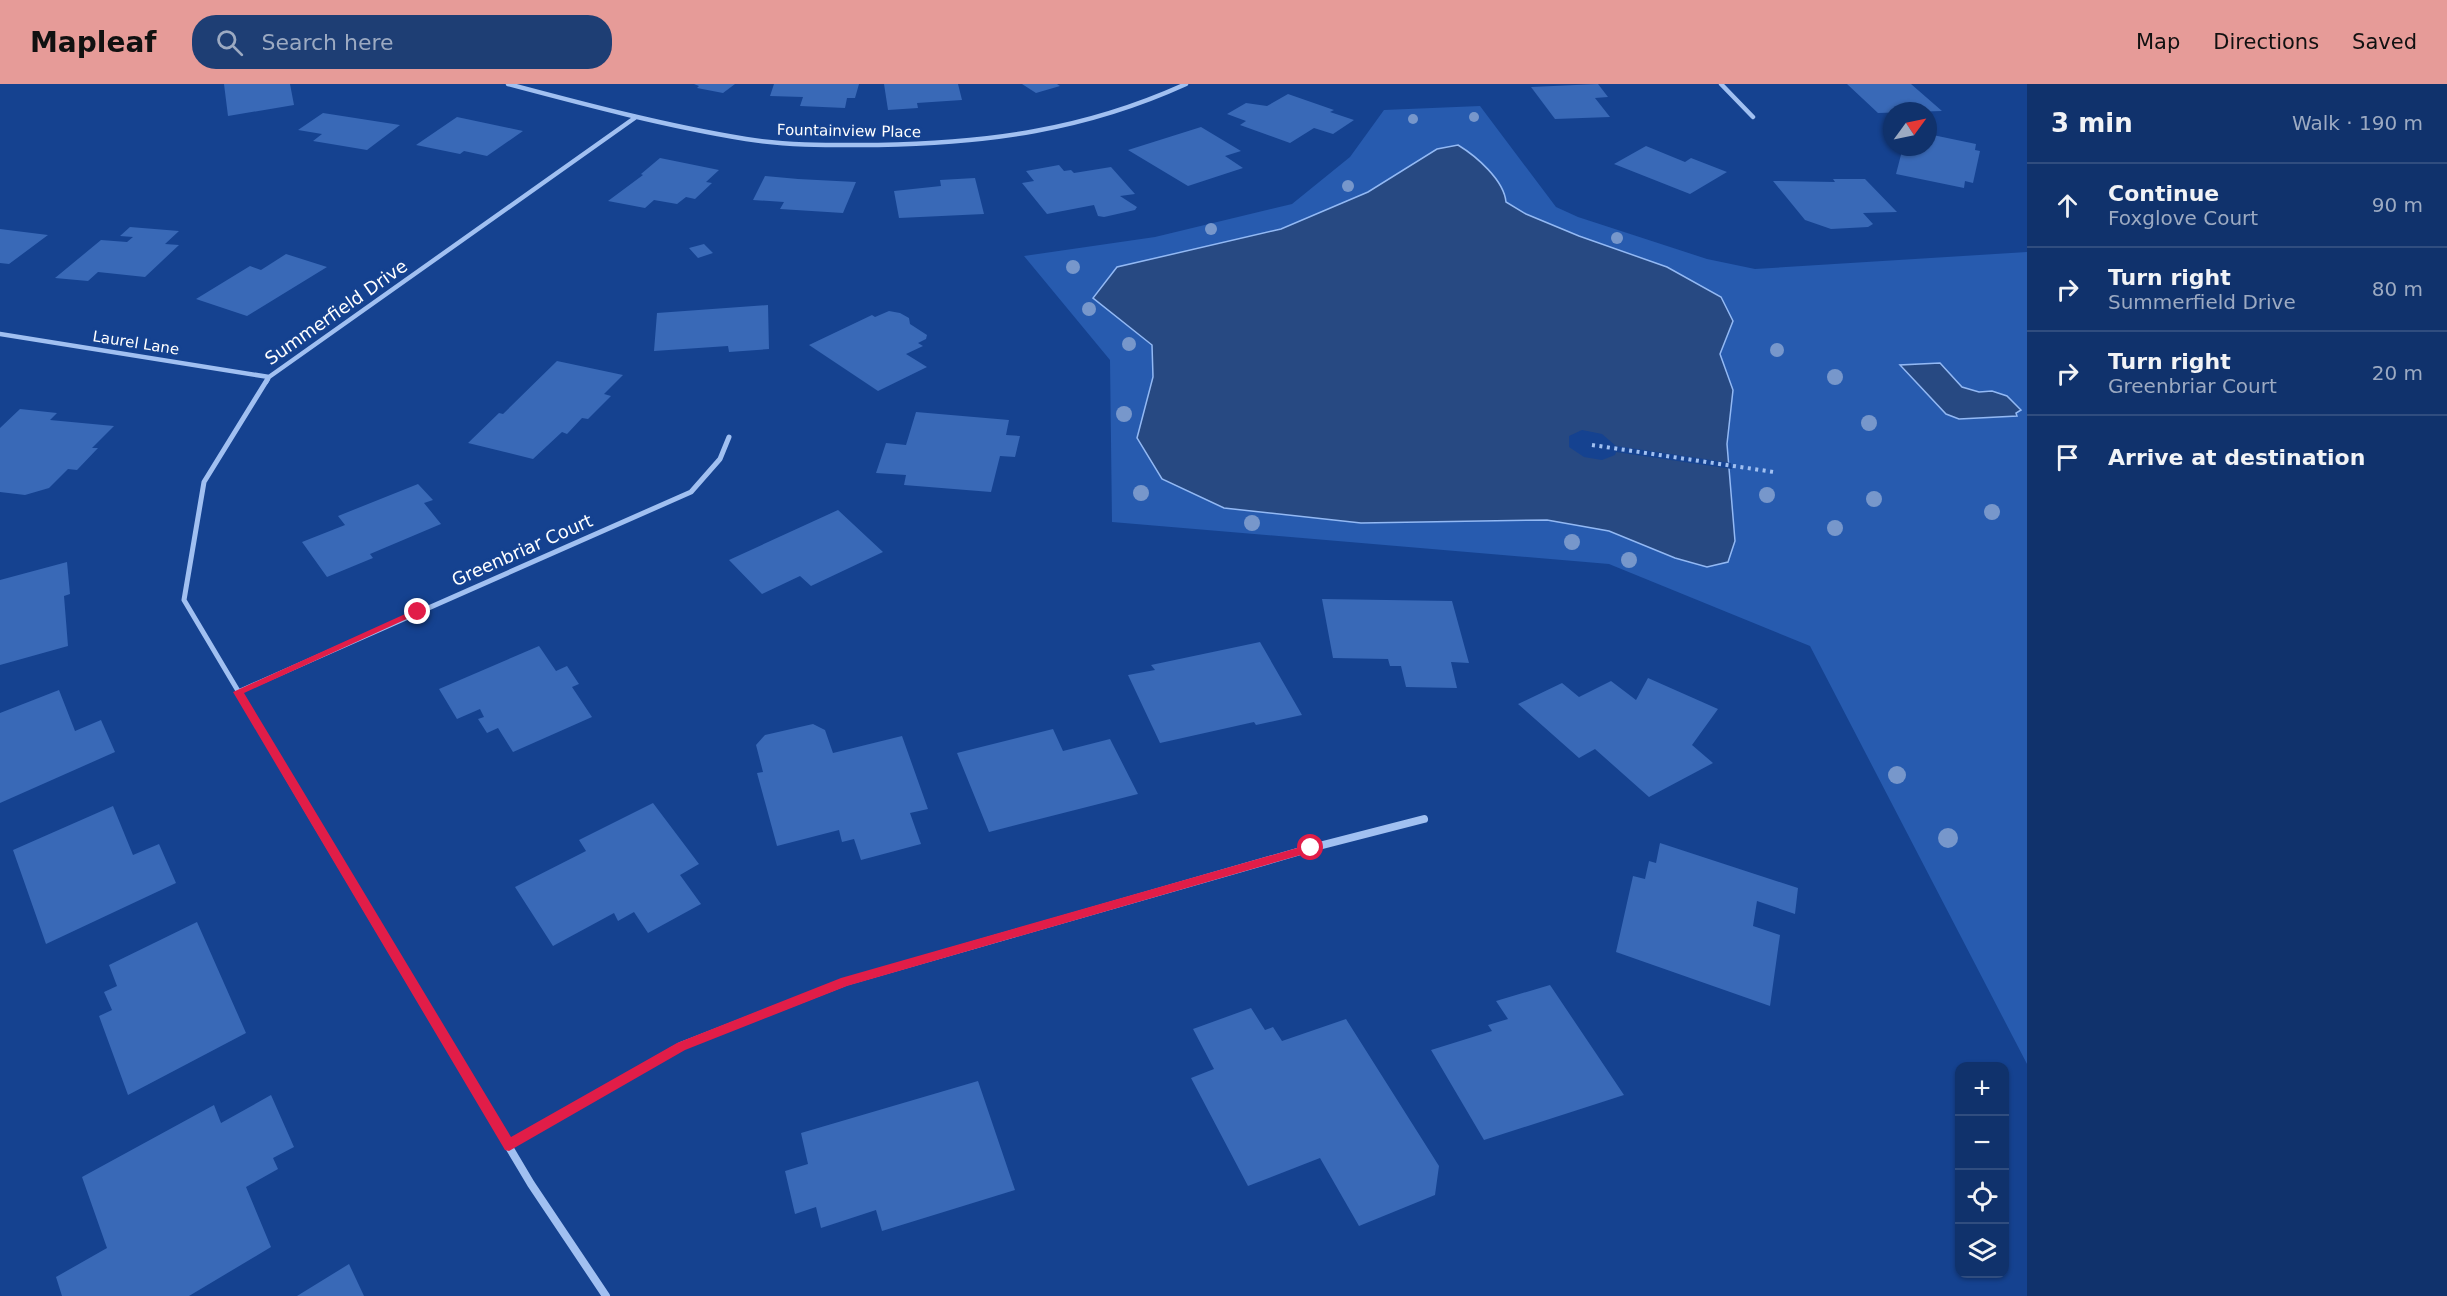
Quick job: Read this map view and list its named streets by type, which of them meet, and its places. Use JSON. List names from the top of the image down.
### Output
{
  "streets": {
    "street": [
      "Fountainview Place",
      "Summerfield Drive",
      "Laurel Lane",
      "Greenbriar Court"
    ]
  },
  "crossings": [
    ["Fountainview Place", "Summerfield Drive"],
    ["Summerfield Drive", "Laurel Lane"],
    ["Summerfield Drive", "Greenbriar Court"]
  ],
  "north": "top right",
  "page": {
    "header": "Mapleaf",
    "search": "Search here",
    "nav": ["Map", "Directions", "Saved"],
    "heading": ["3 min", "Walk · 190 m"],
    "list": [
      ["Continue", "Foxglove Court", "90 m"],
      ["Turn right", "Summerfield Drive", "80 m"],
      ["Turn right", "Greenbriar Court", "20 m"],
      "Arrive at destination"
    ],
    "map_buttons": ["+", "−"]
  }
}
